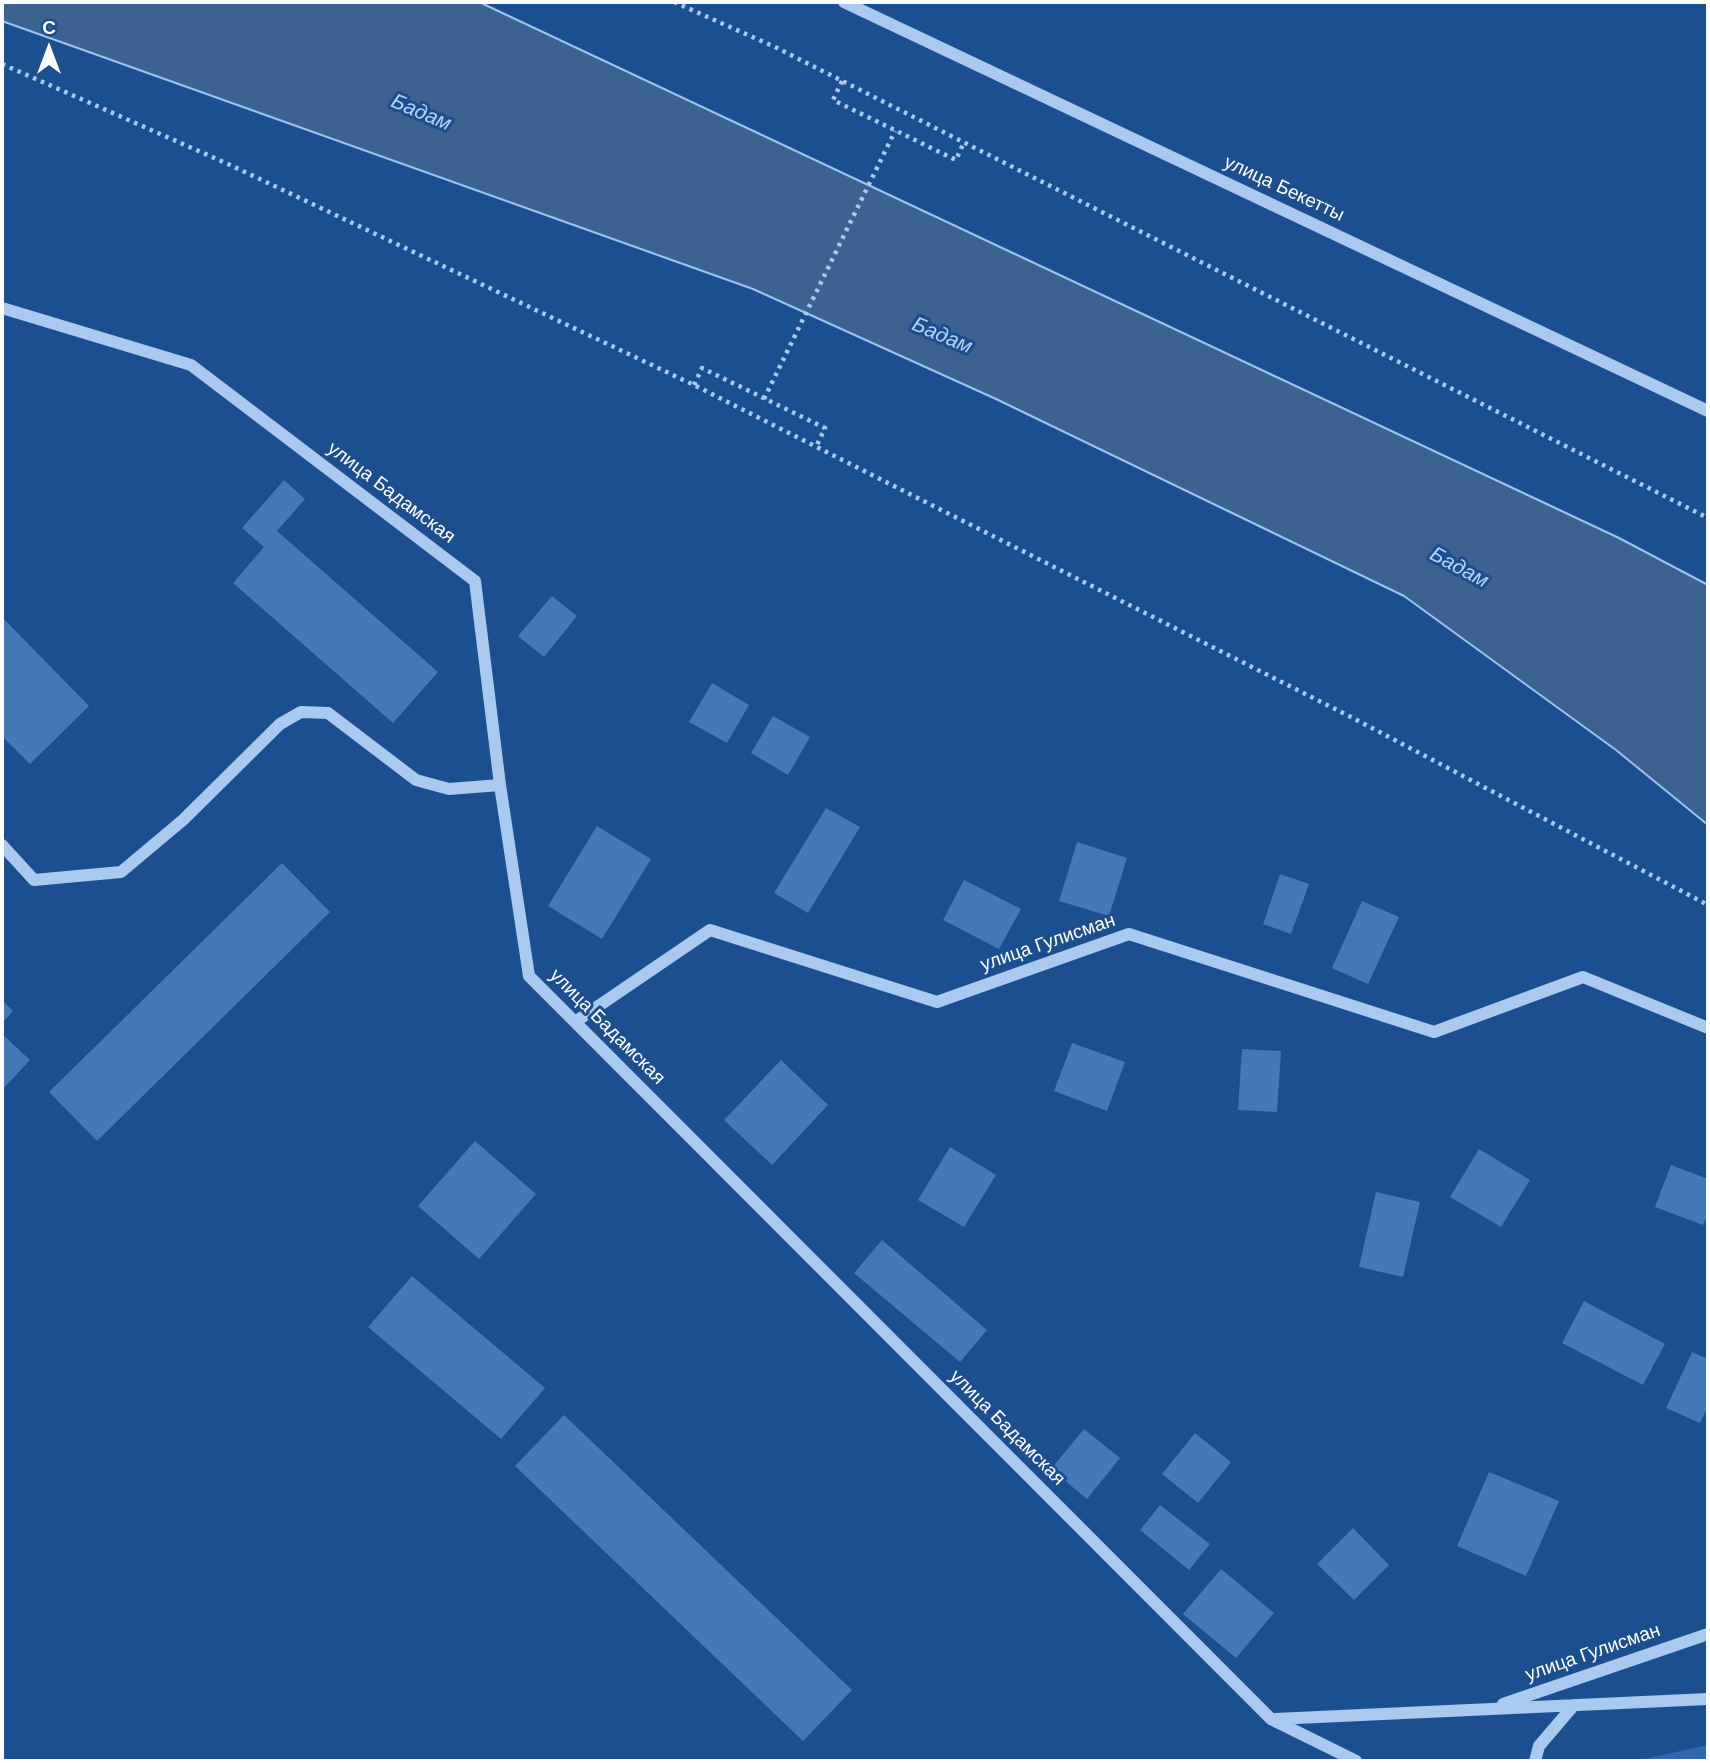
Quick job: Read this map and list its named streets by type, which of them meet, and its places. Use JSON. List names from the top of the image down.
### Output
{
  "streets": {
    "street": ["улица Бекетты", "улица Бадамская", "улица Гулисман"]
  },
  "crossings": [
    ["улица Бадамская", "улица Гулисман"]
  ],
  "water": ["Бадам"],
  "north": "top"
}
